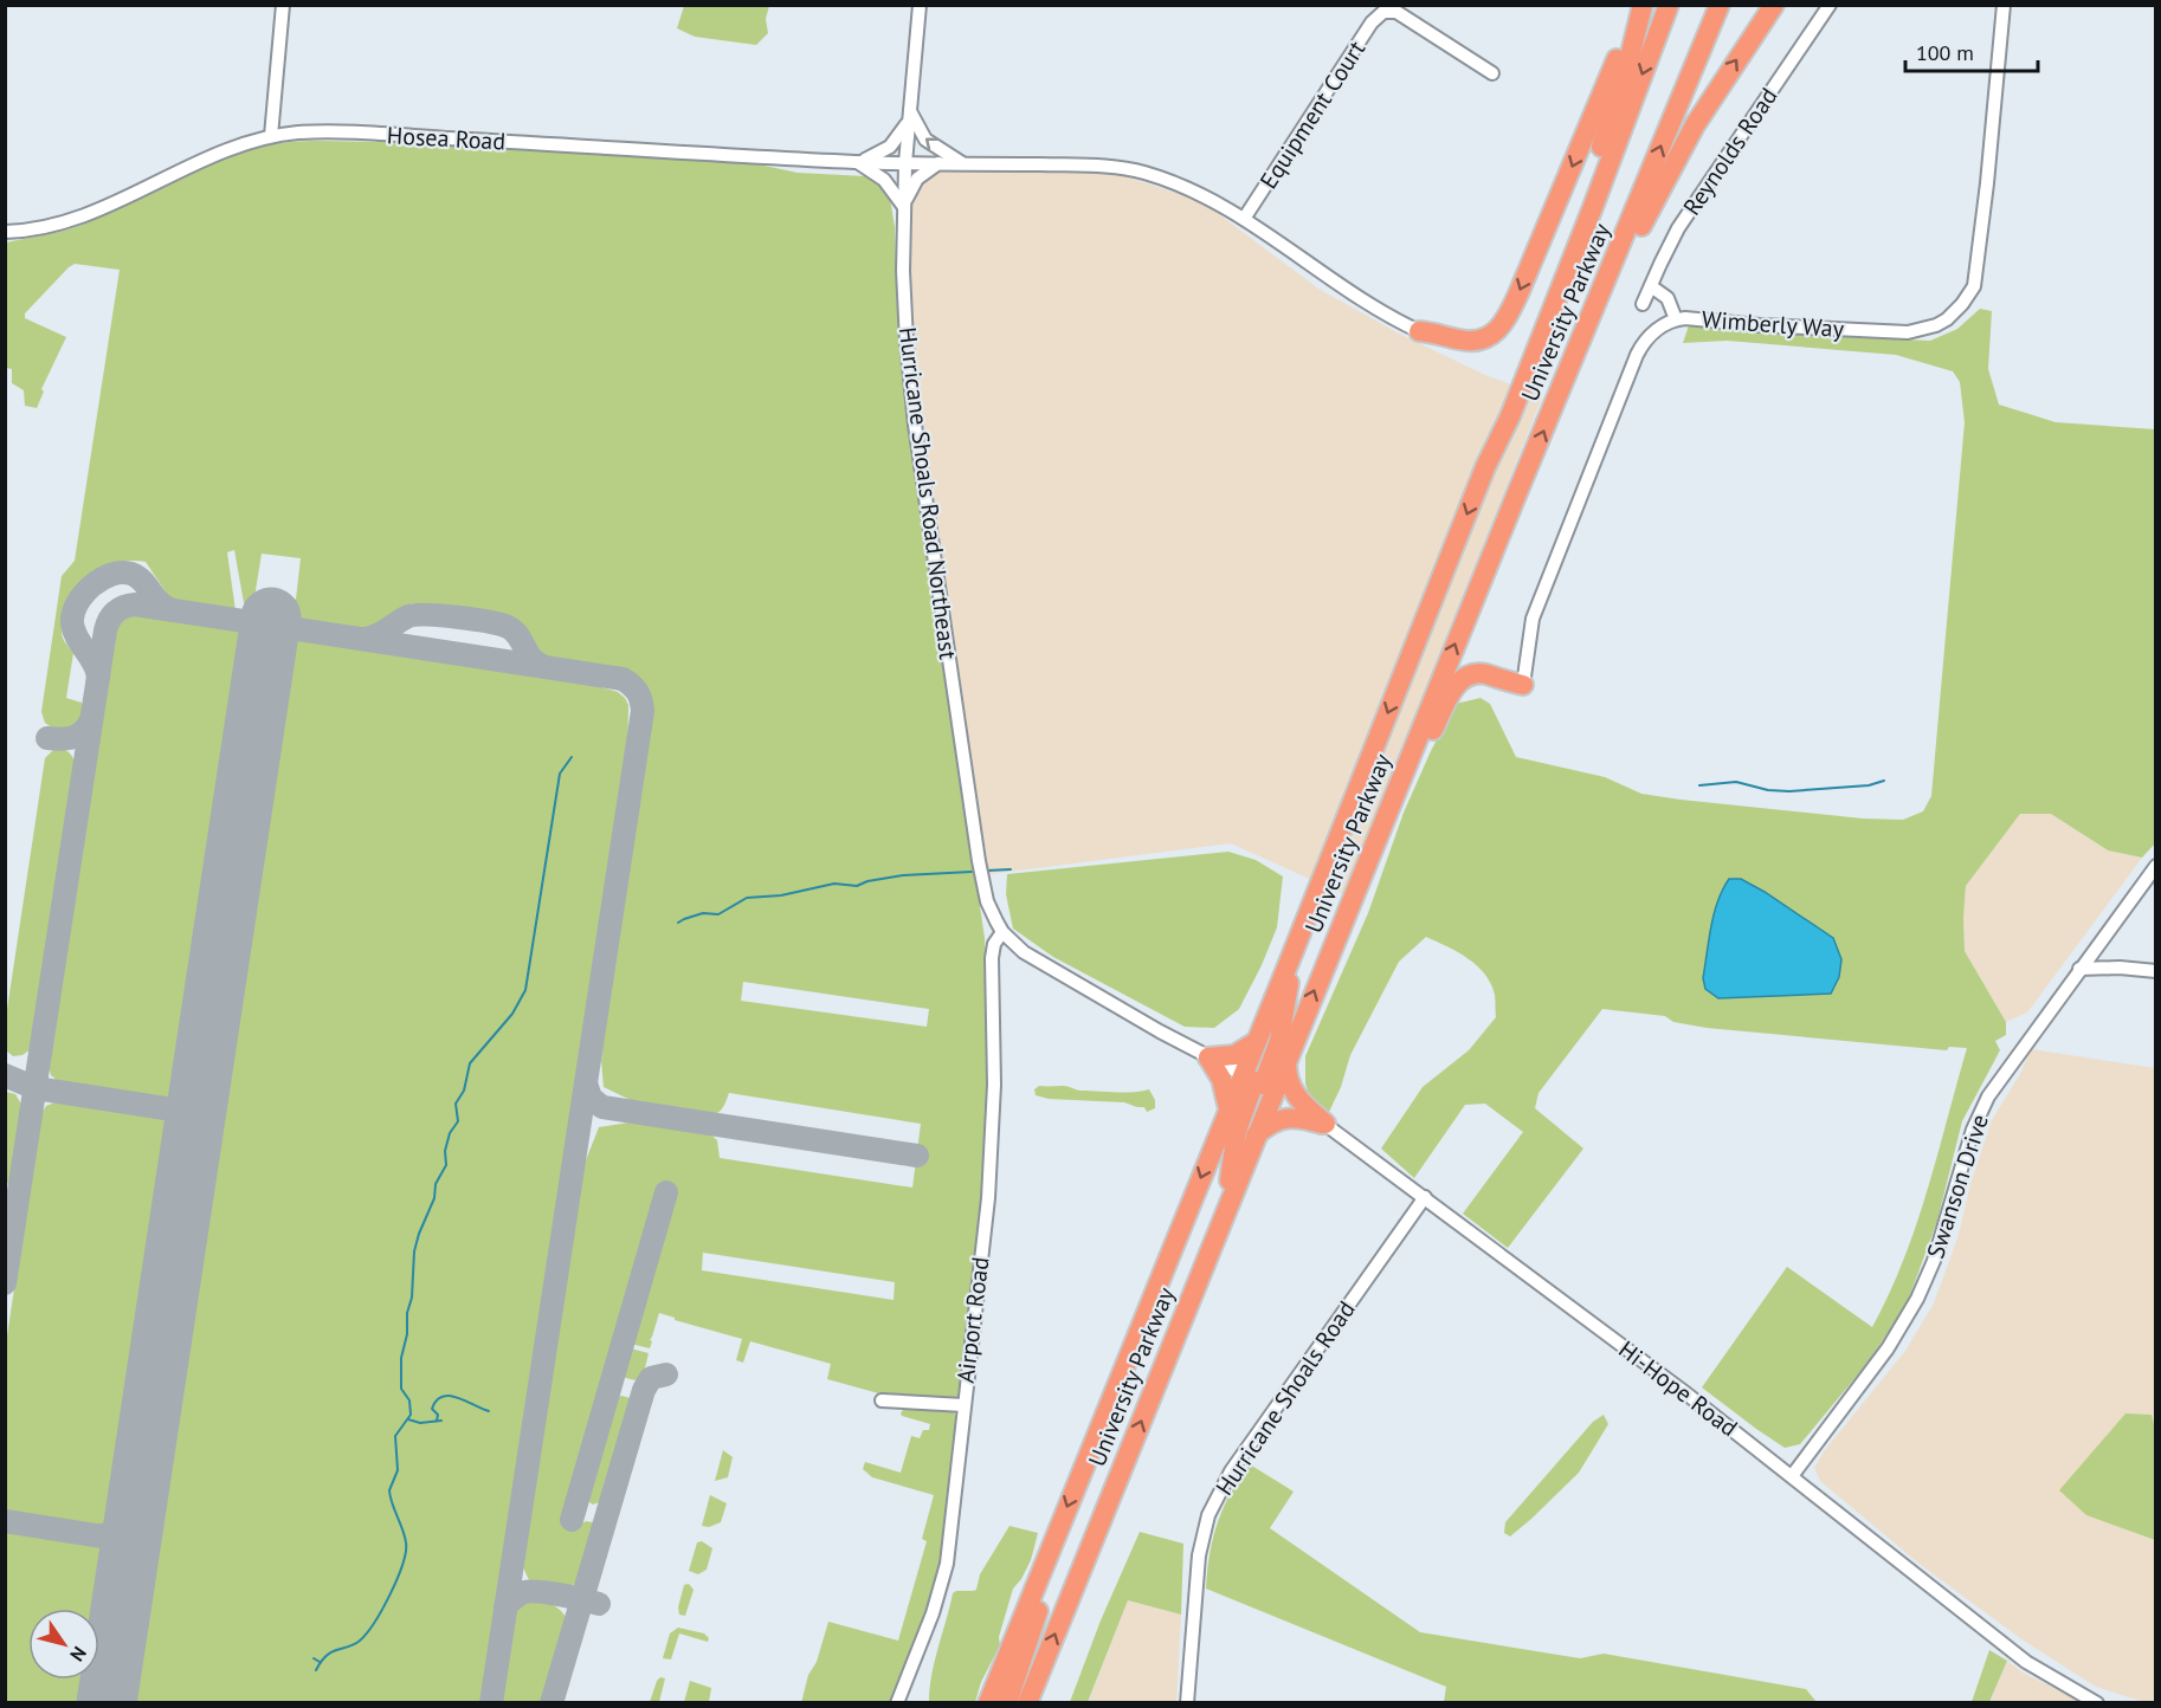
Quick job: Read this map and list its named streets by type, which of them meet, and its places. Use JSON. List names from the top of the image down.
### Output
{
  "streets": {
    "highway": ["University Parkway"],
    "street": [
      "Equipment Court",
      "Hosea Road",
      "Reynolds Road",
      "Wimberly Way",
      "Hurricane Shoals Road Northeast",
      "Swanson Drive",
      "Airport Road",
      "Hi-Hope Road",
      "Hurricane Shoals Road"
    ]
  },
  "crossings": [
    ["Equipment Court", "Hosea Road"],
    ["Hosea Road", "Hurricane Shoals Road Northeast"],
    ["University Parkway", "Hi-Hope Road"],
    ["Hurricane Shoals Road Northeast", "Airport Road"],
    ["Swanson Drive", "Hi-Hope Road"],
    ["Hi-Hope Road", "Hurricane Shoals Road"]
  ],
  "scale_bar": "100 m",
  "north": "bottom right"
}
